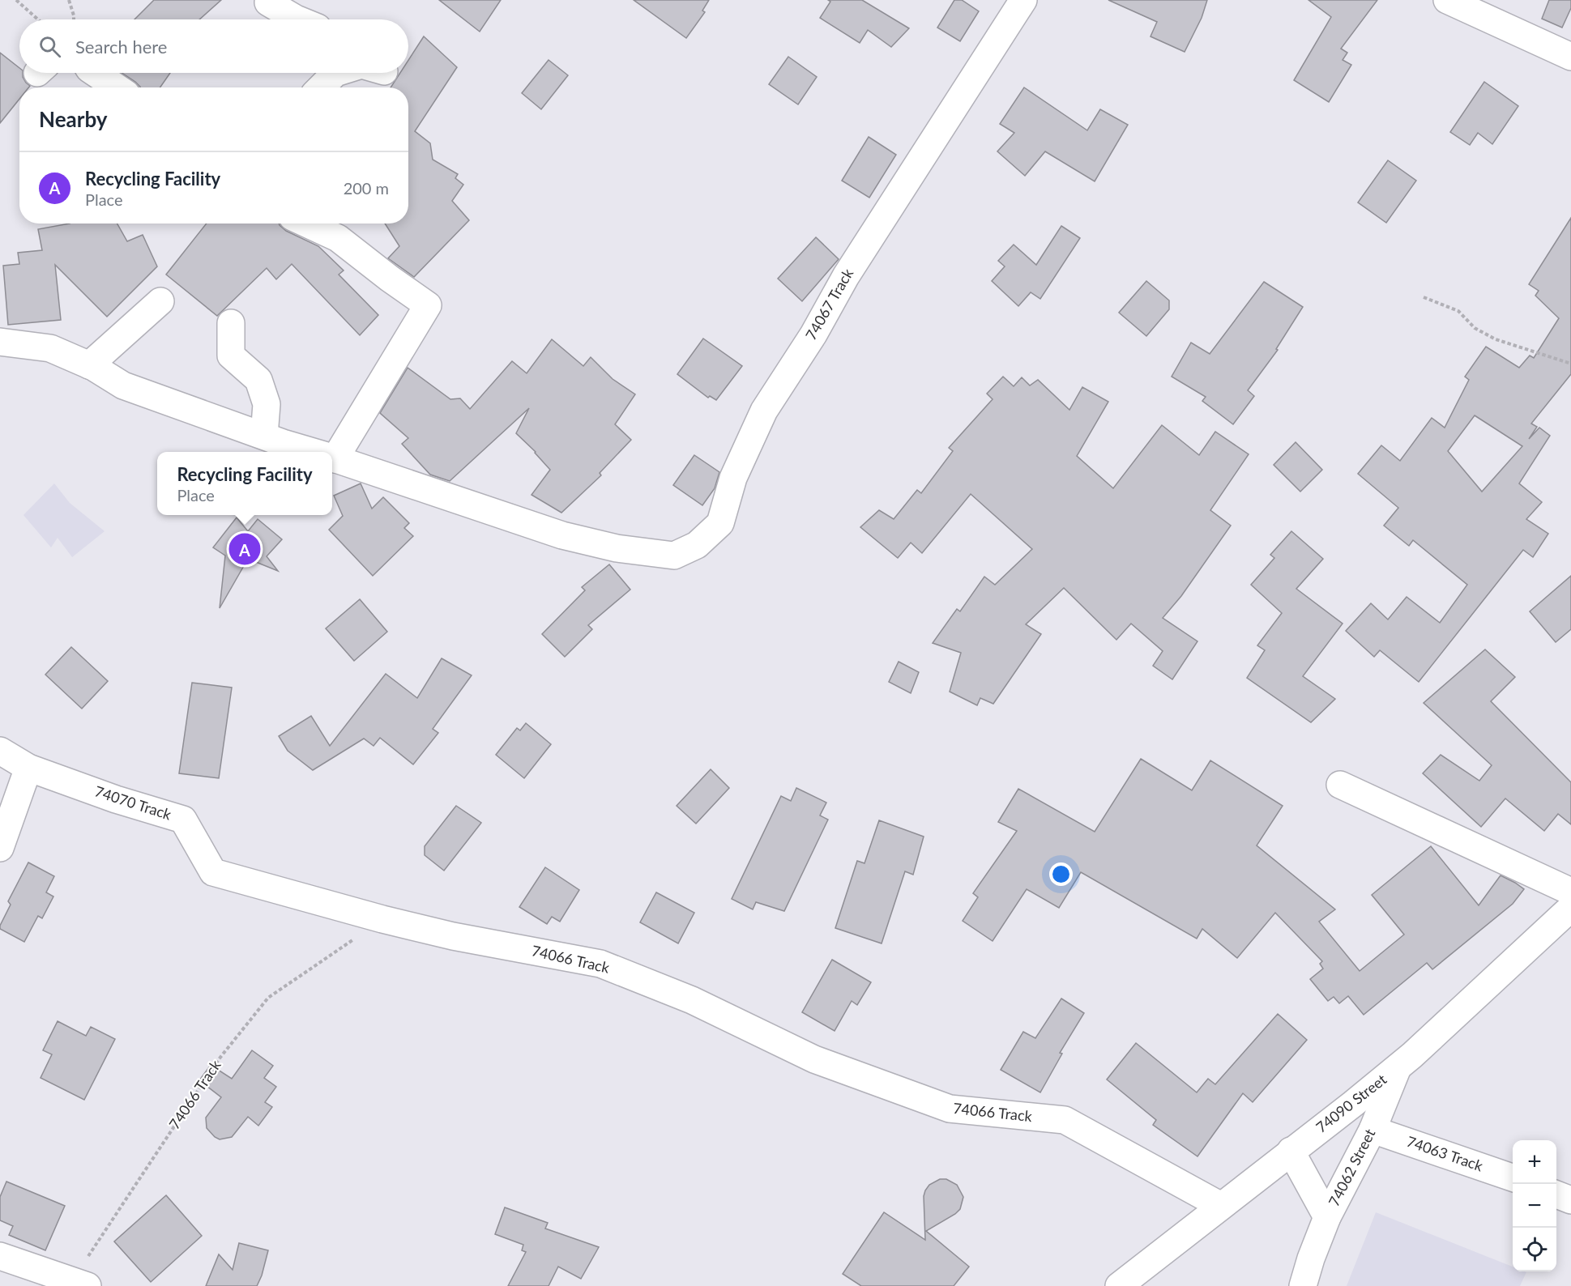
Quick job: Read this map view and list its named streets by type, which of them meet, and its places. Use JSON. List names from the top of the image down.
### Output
{
  "streets": {
    "street": [
      "74067 Track",
      "74070 Track",
      "74066 Track",
      "74090 Street",
      "74063 Track",
      "74062 Street"
    ]
  },
  "crossings": [
    ["74070 Track", "74066 Track"],
    ["74066 Track", "74090 Street"],
    ["74090 Street", "74062 Street"],
    ["74063 Track", "74062 Street"]
  ],
  "page": {
    "search": "Search here",
    "heading": "Nearby",
    "list": [
      {
        "mark": "A",
        "name": "Recycling Facility",
        "note": "Place",
        "value": "200 m"
      }
    ],
    "popup": ["Recycling Facility", "Place"],
    "pins": "A",
    "map_buttons": ["+", "−"]
  }
}
